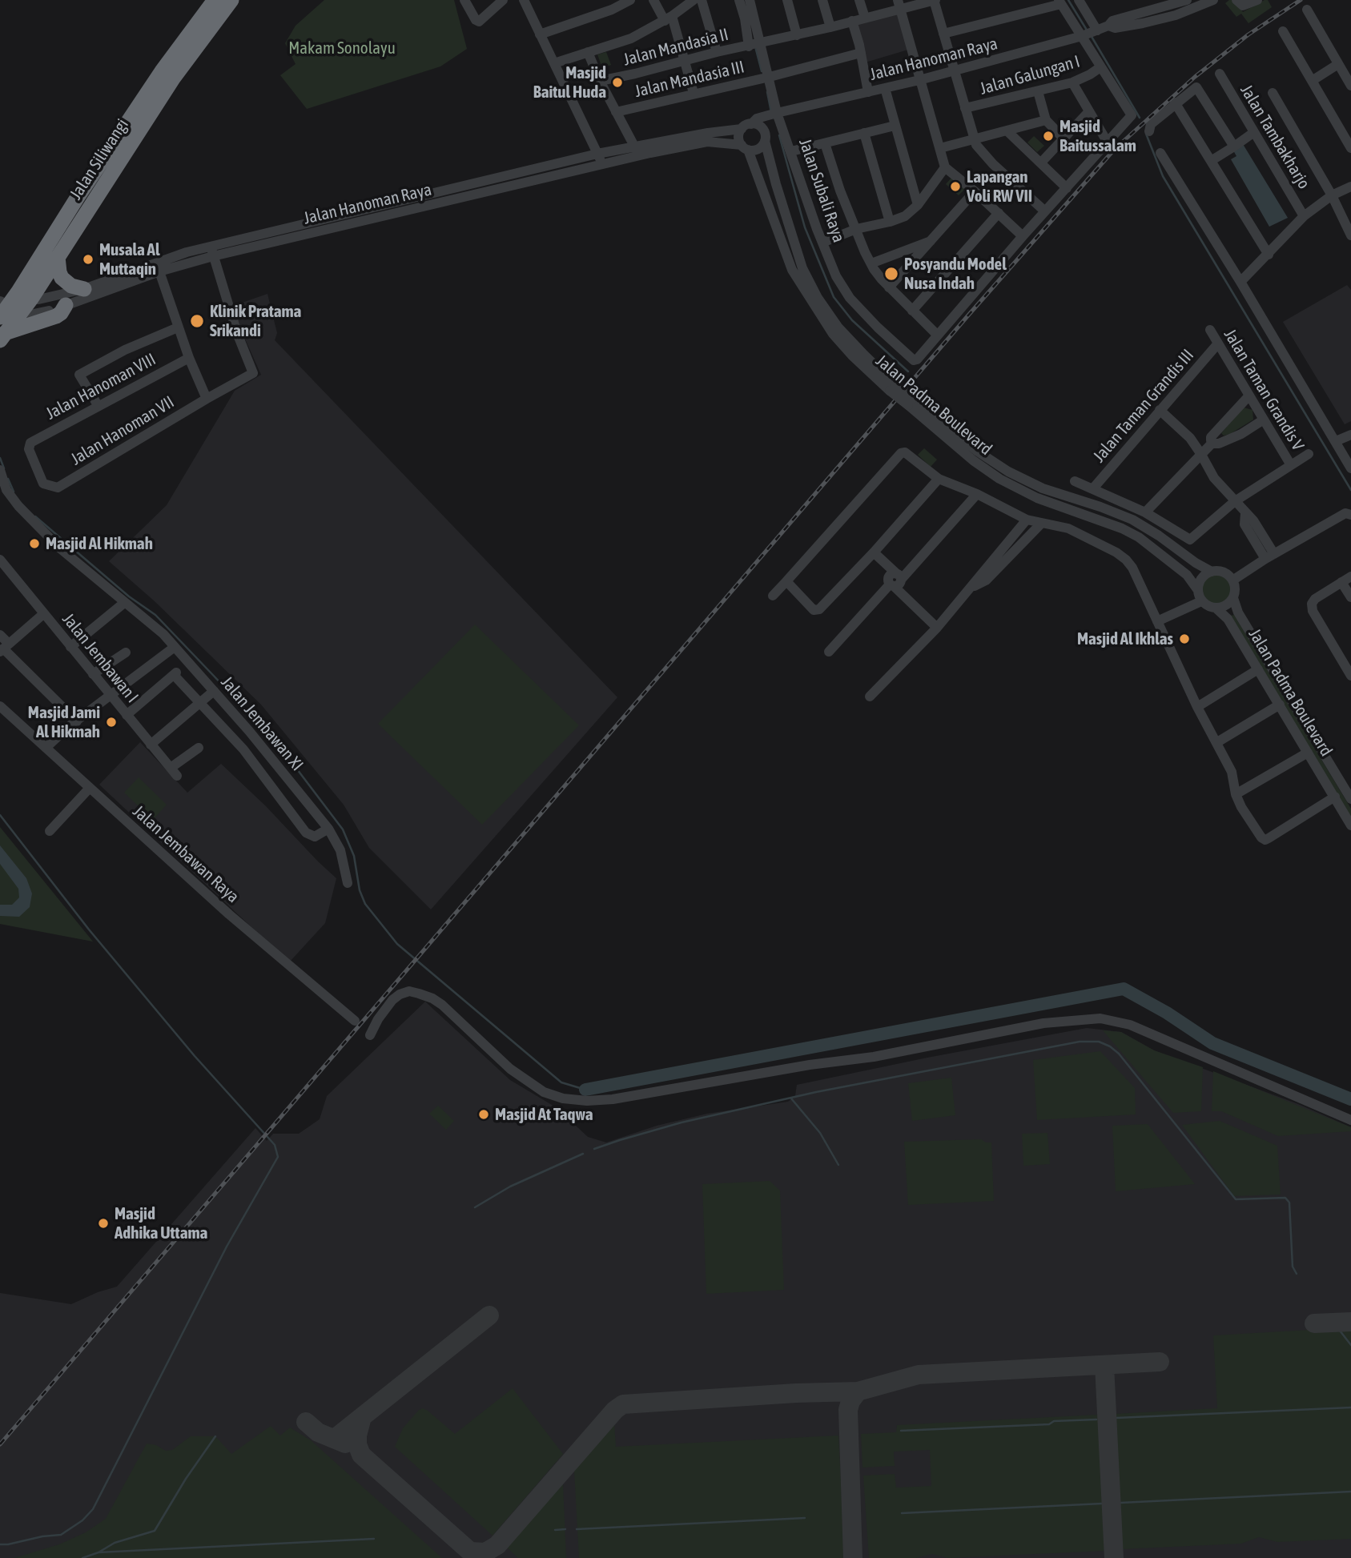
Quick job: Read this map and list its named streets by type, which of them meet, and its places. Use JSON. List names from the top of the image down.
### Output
{
  "streets": {
    "highway": ["Jalan Siliwangi"],
    "street": [
      "Jalan Mandasia II",
      "Jalan Hanoman Raya",
      "Jalan Galungan I",
      "Jalan Mandasia III",
      "Jalan Tambakharjo",
      "Jalan Subali Raya",
      "Jalan Hanoman VIII",
      "Jalan Taman Grandis V",
      "Jalan Padma Boulevard",
      "Jalan Taman Grandis III",
      "Jalan Hanoman VII",
      "Jalan Jembawan I",
      "Jalan Jembawan XI",
      "Jalan Jembawan Raya"
    ]
  },
  "crossings": [
    ["Jalan Mandasia II", "Jalan Subali Raya"],
    ["Jalan Hanoman Raya", "Jalan Siliwangi"],
    ["Jalan Hanoman Raya", "Jalan Subali Raya"],
    ["Jalan Hanoman Raya", "Jalan Padma Boulevard"],
    ["Jalan Hanoman Raya", "Jalan Hanoman VII"],
    ["Jalan Mandasia III", "Jalan Subali Raya"],
    ["Jalan Subali Raya", "Jalan Padma Boulevard"],
    ["Jalan Hanoman VIII", "Jalan Hanoman VII"],
    ["Jalan Taman Grandis V", "Jalan Taman Grandis III"]
  ],
  "parks": ["Makam Sonolayu"],
  "places": [
    "Masjid Baitul Huda",
    "Masjid Baitussalam",
    "Lapangan Voli RW VII",
    "Musala Al Muttaqin",
    "Posyandu Model Nusa Indah",
    "Klinik Pratama Srikandi",
    "Masjid Al Hikmah",
    "Masjid Al Ikhlas",
    "Masjid Jami Al Hikmah",
    "Masjid At Taqwa",
    "Masjid Adhika Uttama"
  ]
}
